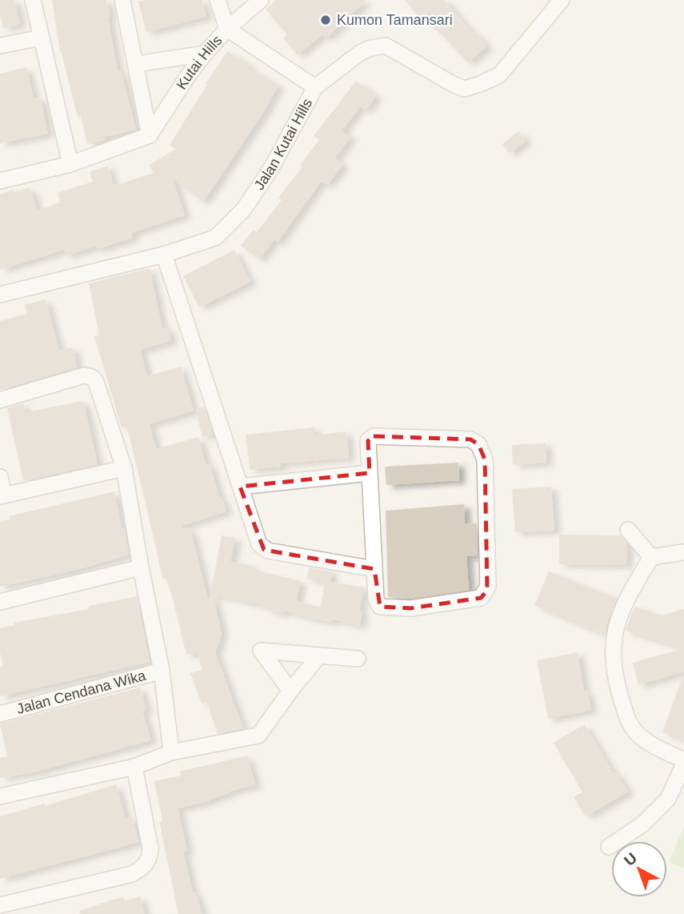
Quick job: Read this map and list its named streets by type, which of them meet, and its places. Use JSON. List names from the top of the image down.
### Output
{
  "streets": {
    "street": ["Kutai Hills", "Jalan Kutai Hills", "Jalan Cendana Wika"]
  },
  "places": ["Kumon Tamansari"],
  "north": "top left"
}
